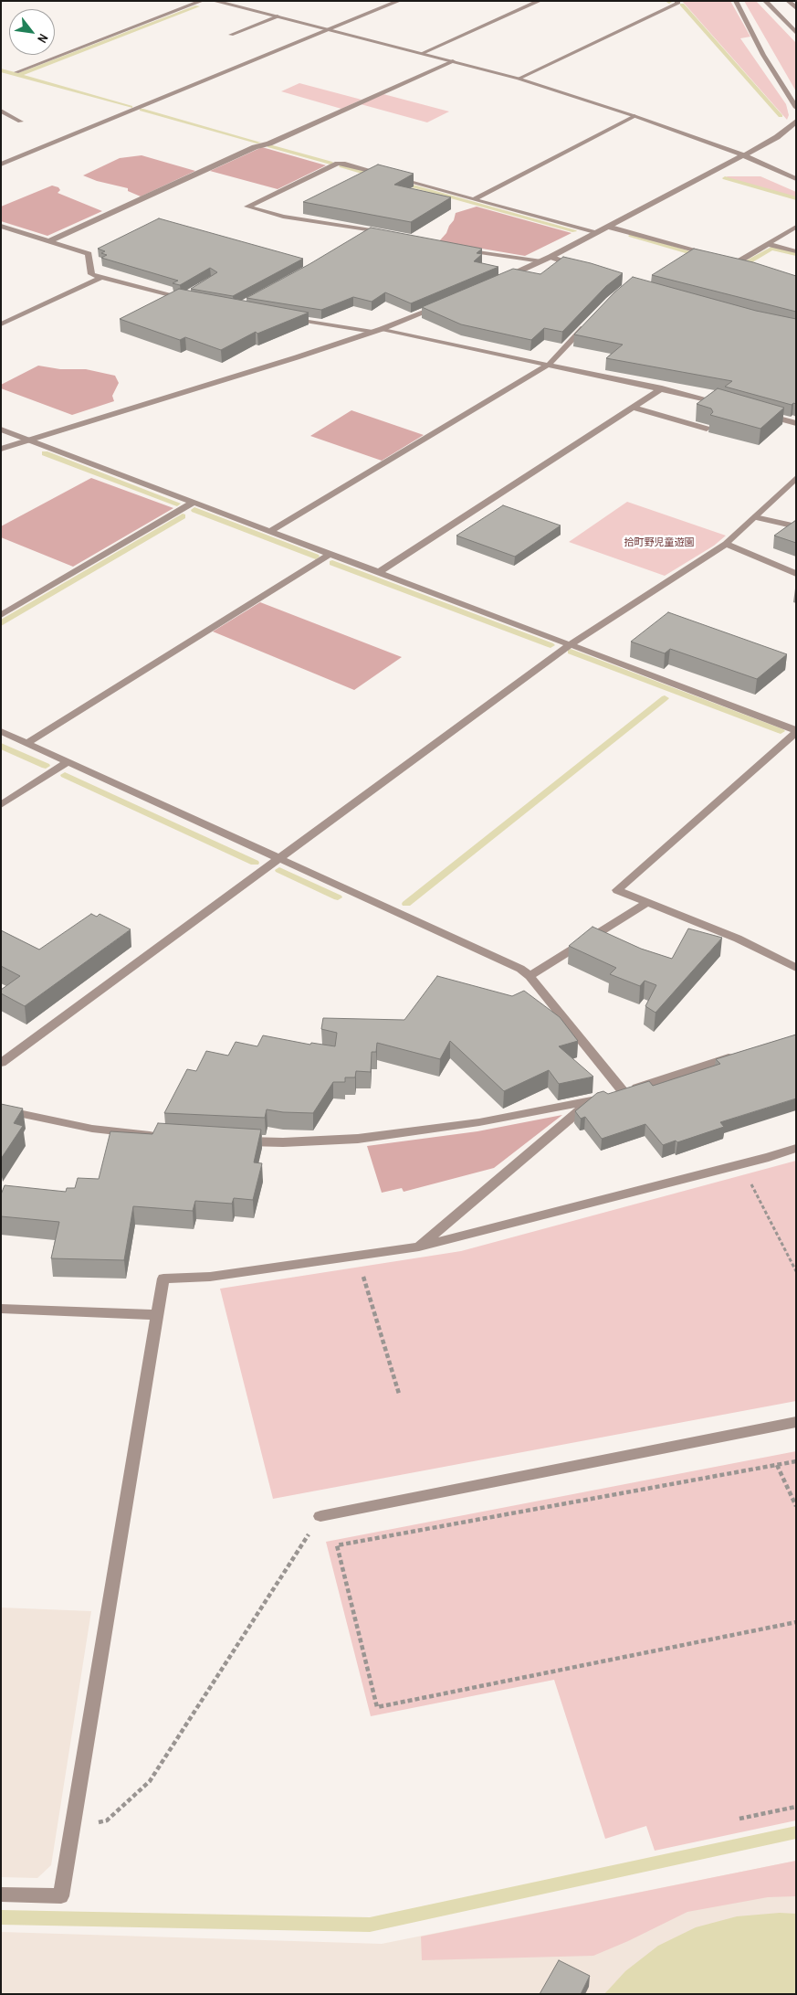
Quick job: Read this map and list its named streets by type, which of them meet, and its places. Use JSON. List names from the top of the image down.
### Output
{
  "parks": ["拾町野児童遊園"],
  "north": "bottom right"
}
